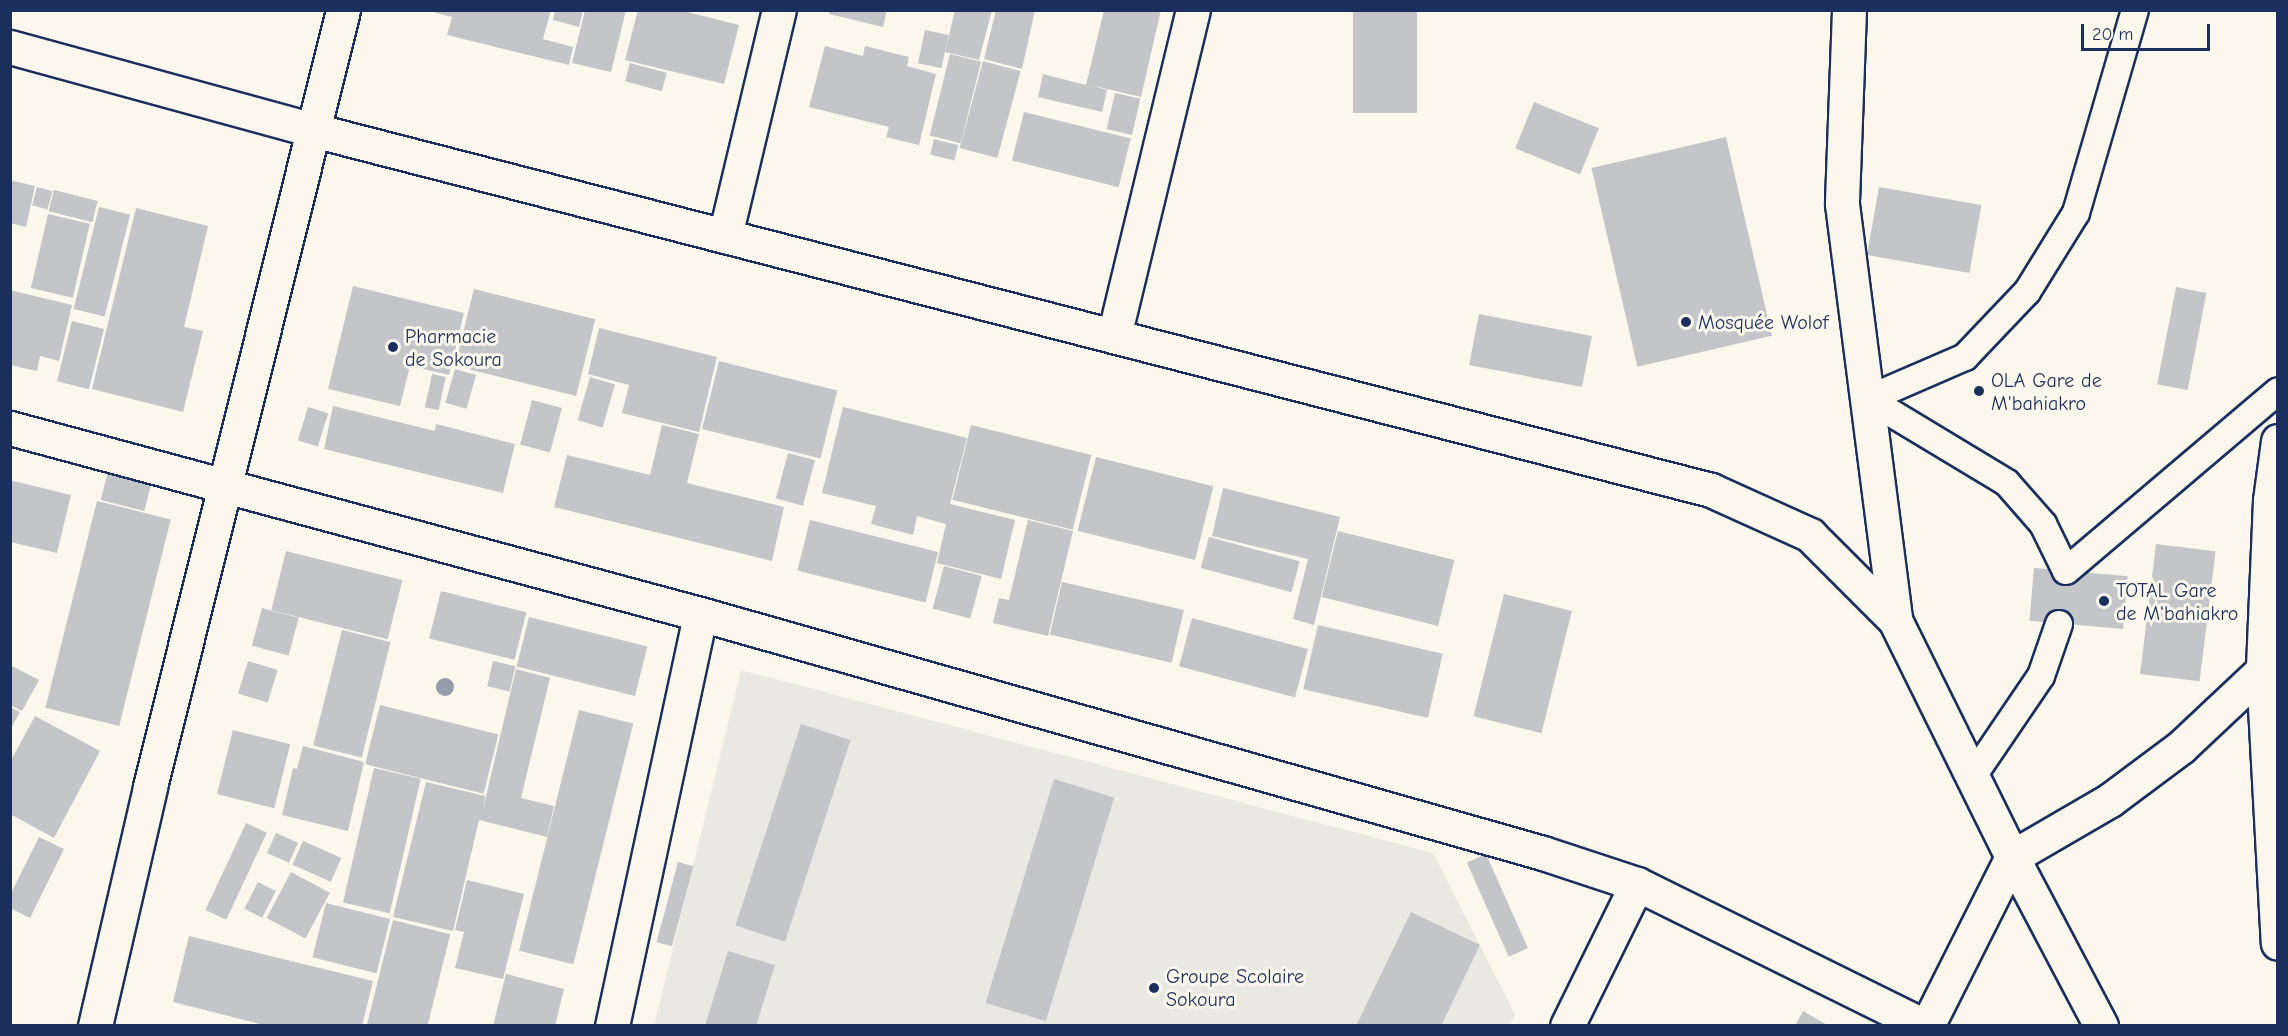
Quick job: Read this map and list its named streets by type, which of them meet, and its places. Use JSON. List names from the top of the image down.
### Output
{
  "places": [
    "Mosquée Wolof",
    "Pharmacie de Sokoura",
    "OLA Gare de M'bahiakro",
    "TOTAL Gare de M'bahiakro",
    "Groupe Scolaire Sokoura"
  ],
  "scale_bar": "20 m"
}
